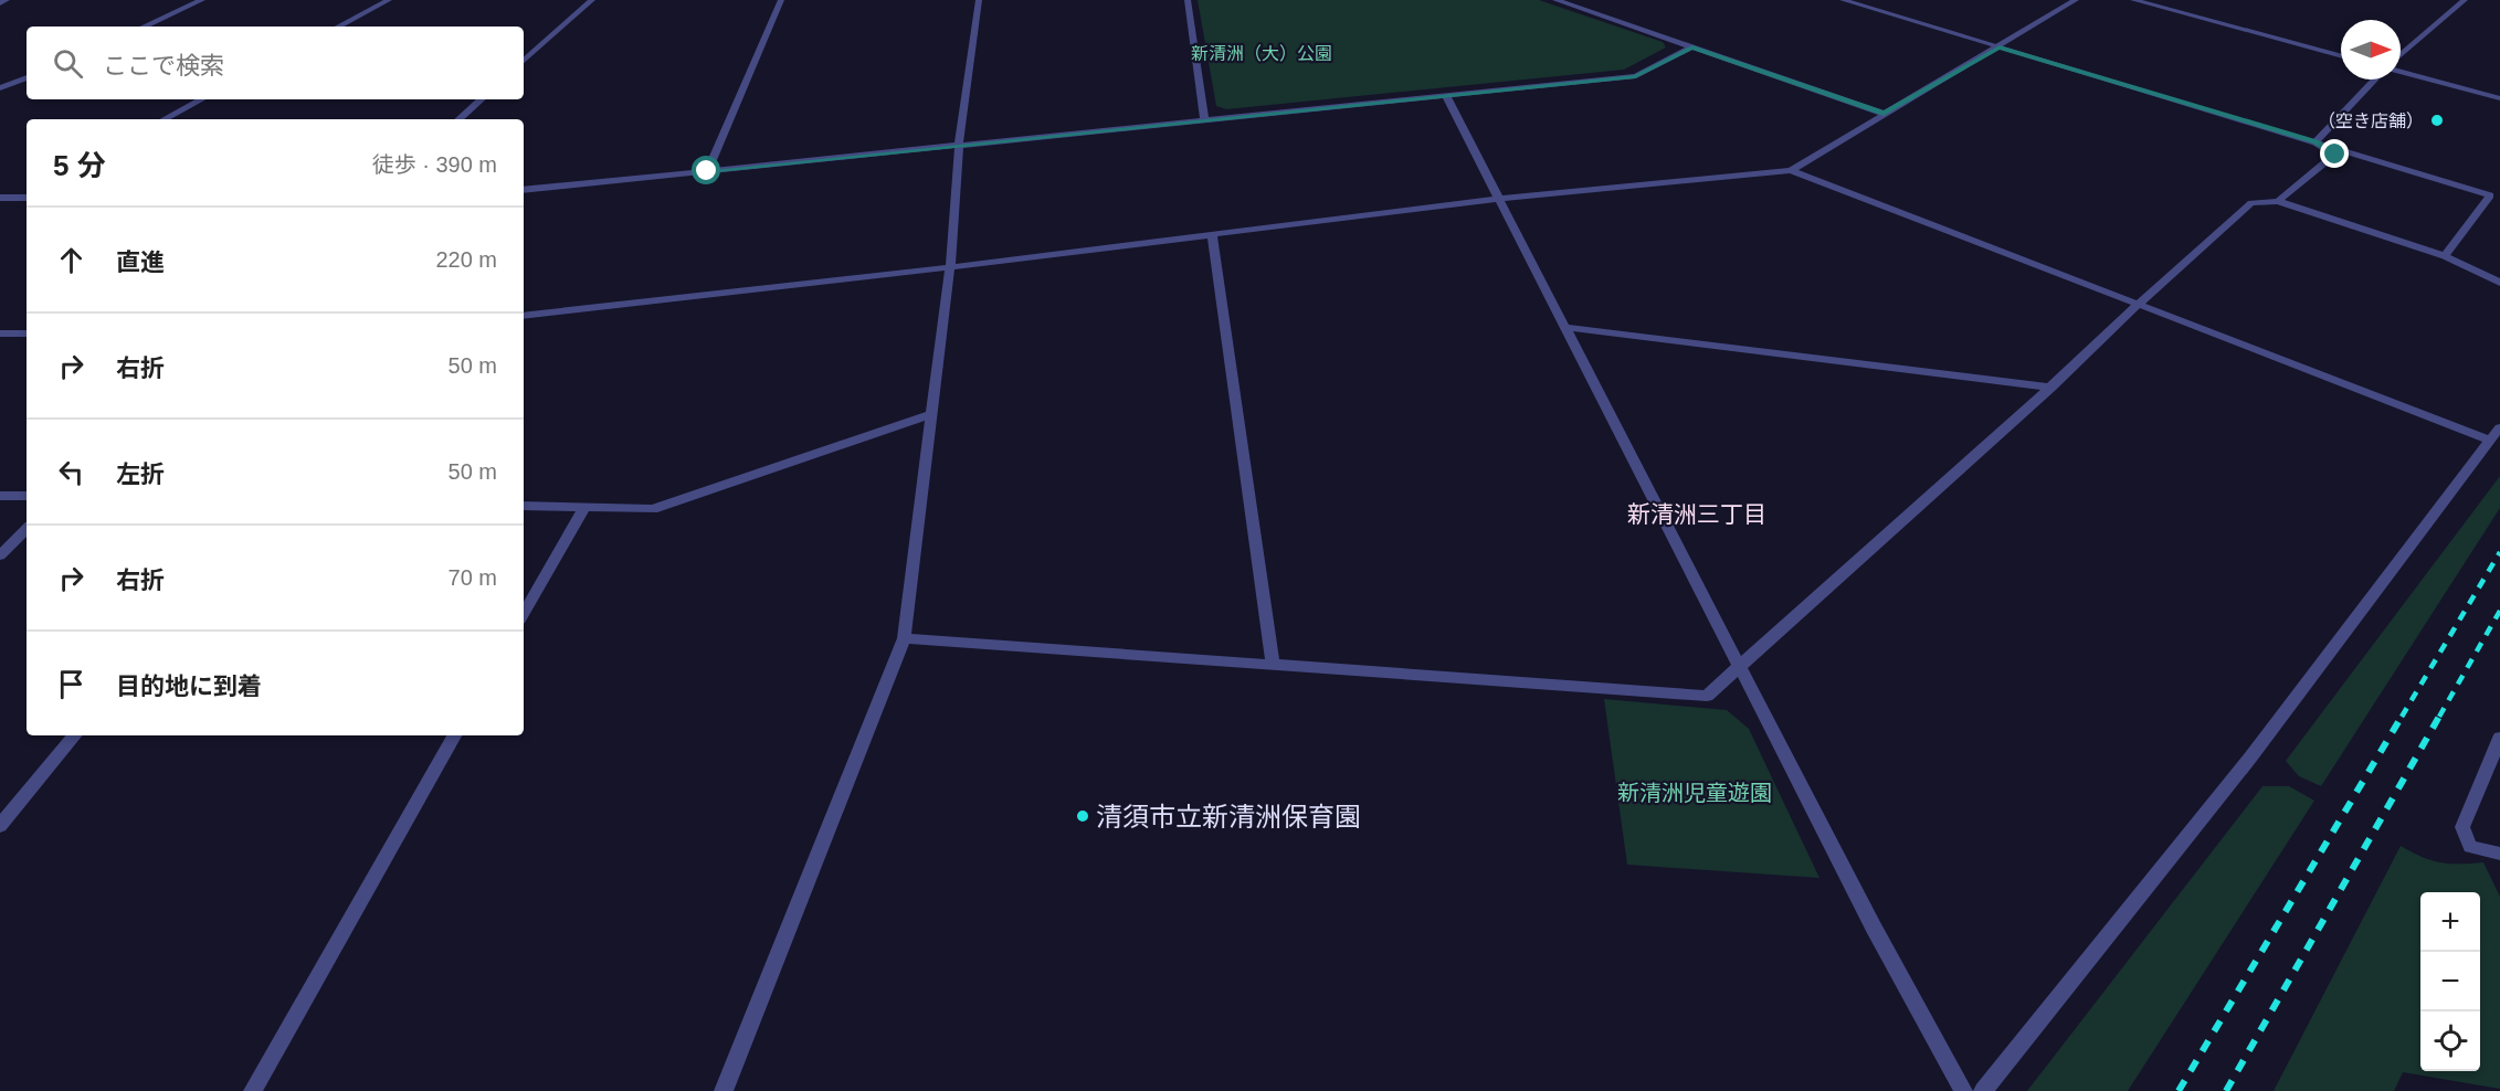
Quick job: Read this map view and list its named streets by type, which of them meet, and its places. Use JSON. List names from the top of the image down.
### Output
{
  "districts": ["新清洲三丁目"],
  "parks": ["新清洲（大）公園", "新清洲児童遊園"],
  "places": ["（空き店舗）", "清須市立新清洲保育園"],
  "north": "right",
  "page": {
    "search": "ここで検索",
    "heading": ["5 分", "徒歩 · 390 m"],
    "list": [
      ["直進", "220 m"],
      ["右折", "50 m"],
      ["左折", "50 m"],
      ["右折", "70 m"],
      "目的地に到着"
    ],
    "map_buttons": ["+", "−"]
  }
}
